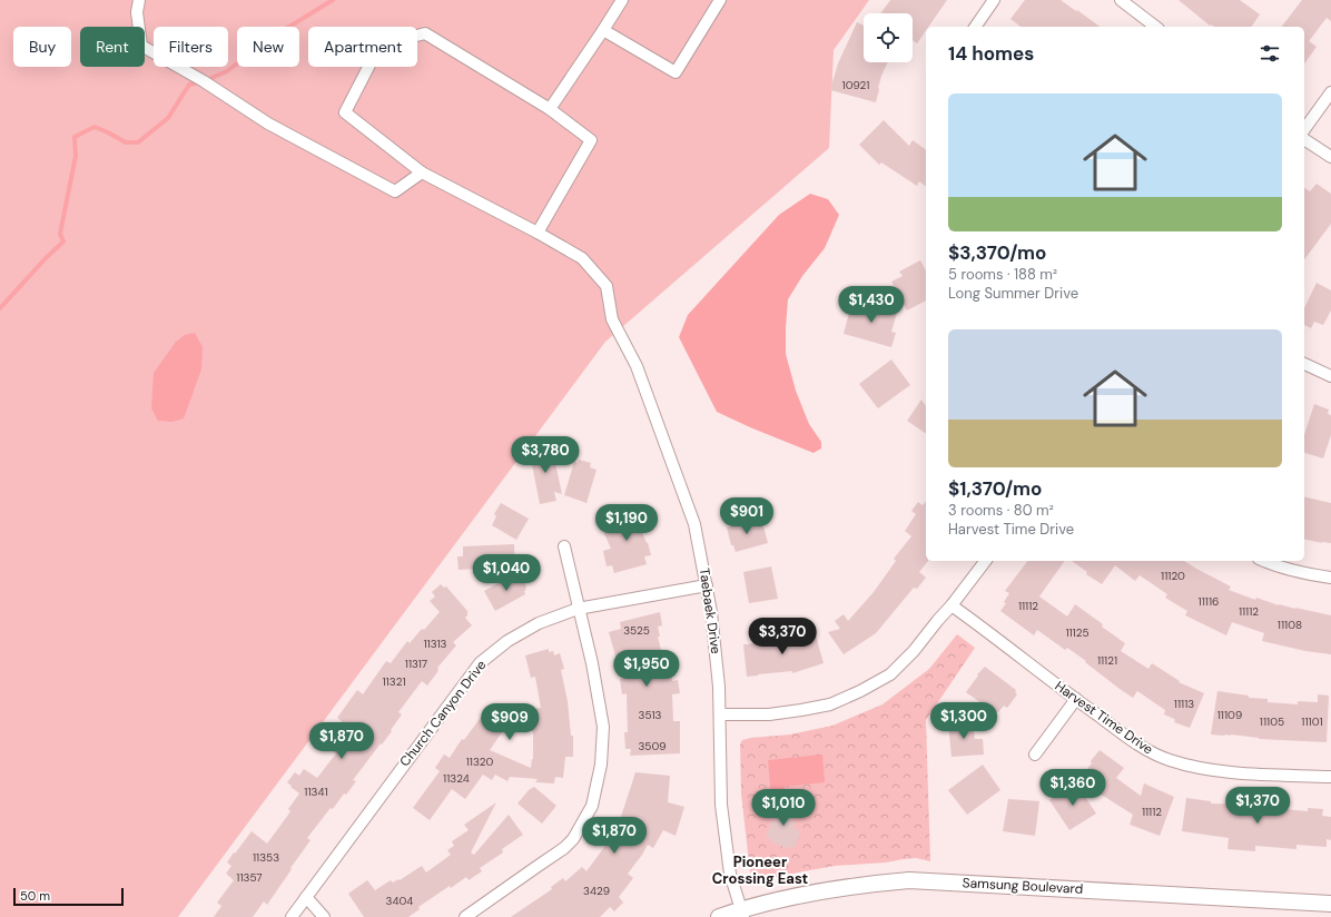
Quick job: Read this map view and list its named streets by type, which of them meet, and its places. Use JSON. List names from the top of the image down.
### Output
{
  "streets": {
    "street": [
      "Taebaek Drive",
      "Church Canyon Drive",
      "Harvest Time Drive",
      "Samsung Boulevard"
    ]
  },
  "crossings": [
    ["Taebaek Drive", "Church Canyon Drive"],
    ["Taebaek Drive", "Samsung Boulevard"]
  ],
  "districts": ["Pioneer Crossing East"],
  "house_numbers": [
    "10921",
    "11120",
    "11116",
    "11112",
    "11112",
    "11108",
    "3525",
    "11125",
    "11313",
    "11121",
    "11317",
    "11321",
    "11113",
    "3513",
    "11109",
    "11105",
    "11101",
    "3509",
    "11320",
    "11324",
    "11341",
    "11112",
    "11353",
    "11357",
    "3429",
    "3404"
  ],
  "scale_bar": "50 m",
  "page": {
    "chip": [
      "Buy",
      "Rent",
      "Filters",
      "New",
      "Apartment"
    ],
    "heading": "14 homes",
    "list": [
      {
        "name": "$3,370/mo",
        "note": "5 rooms · 188 m² · Long Summer Drive"
      },
      {
        "name": "$1,370/mo",
        "note": "3 rooms · 80 m² · Harvest Time Drive"
      }
    ],
    "price": [
      "$1,430",
      "$3,780",
      "$901",
      "$1,190",
      "$1,040",
      "$3,370",
      "$1,950",
      "$1,300",
      "$909",
      "$1,870",
      "$1,360",
      "$1,370",
      "$1,010",
      "$1,870"
    ],
    "scale": "50 m"
  }
}
